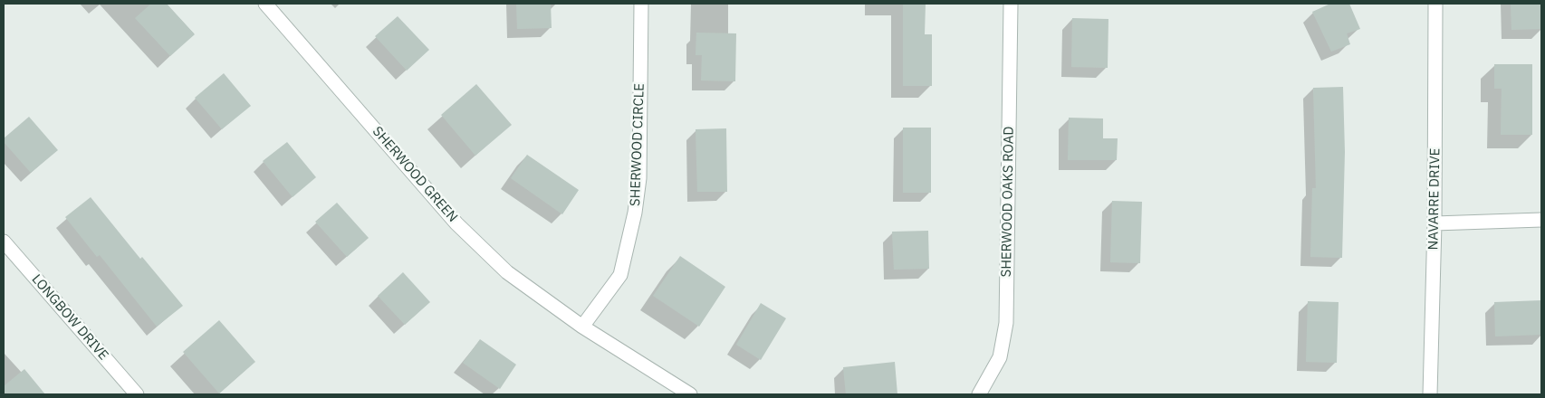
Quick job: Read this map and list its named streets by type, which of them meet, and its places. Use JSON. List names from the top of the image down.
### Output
{
  "streets": {
    "street": [
      "SHERWOOD CIRCLE",
      "SHERWOOD GREEN",
      "NAVARRE DRIVE",
      "SHERWOOD OAKS ROAD",
      "LONGBOW DRIVE"
    ]
  },
  "crossings": [
    ["SHERWOOD CIRCLE", "SHERWOOD GREEN"]
  ]
}
